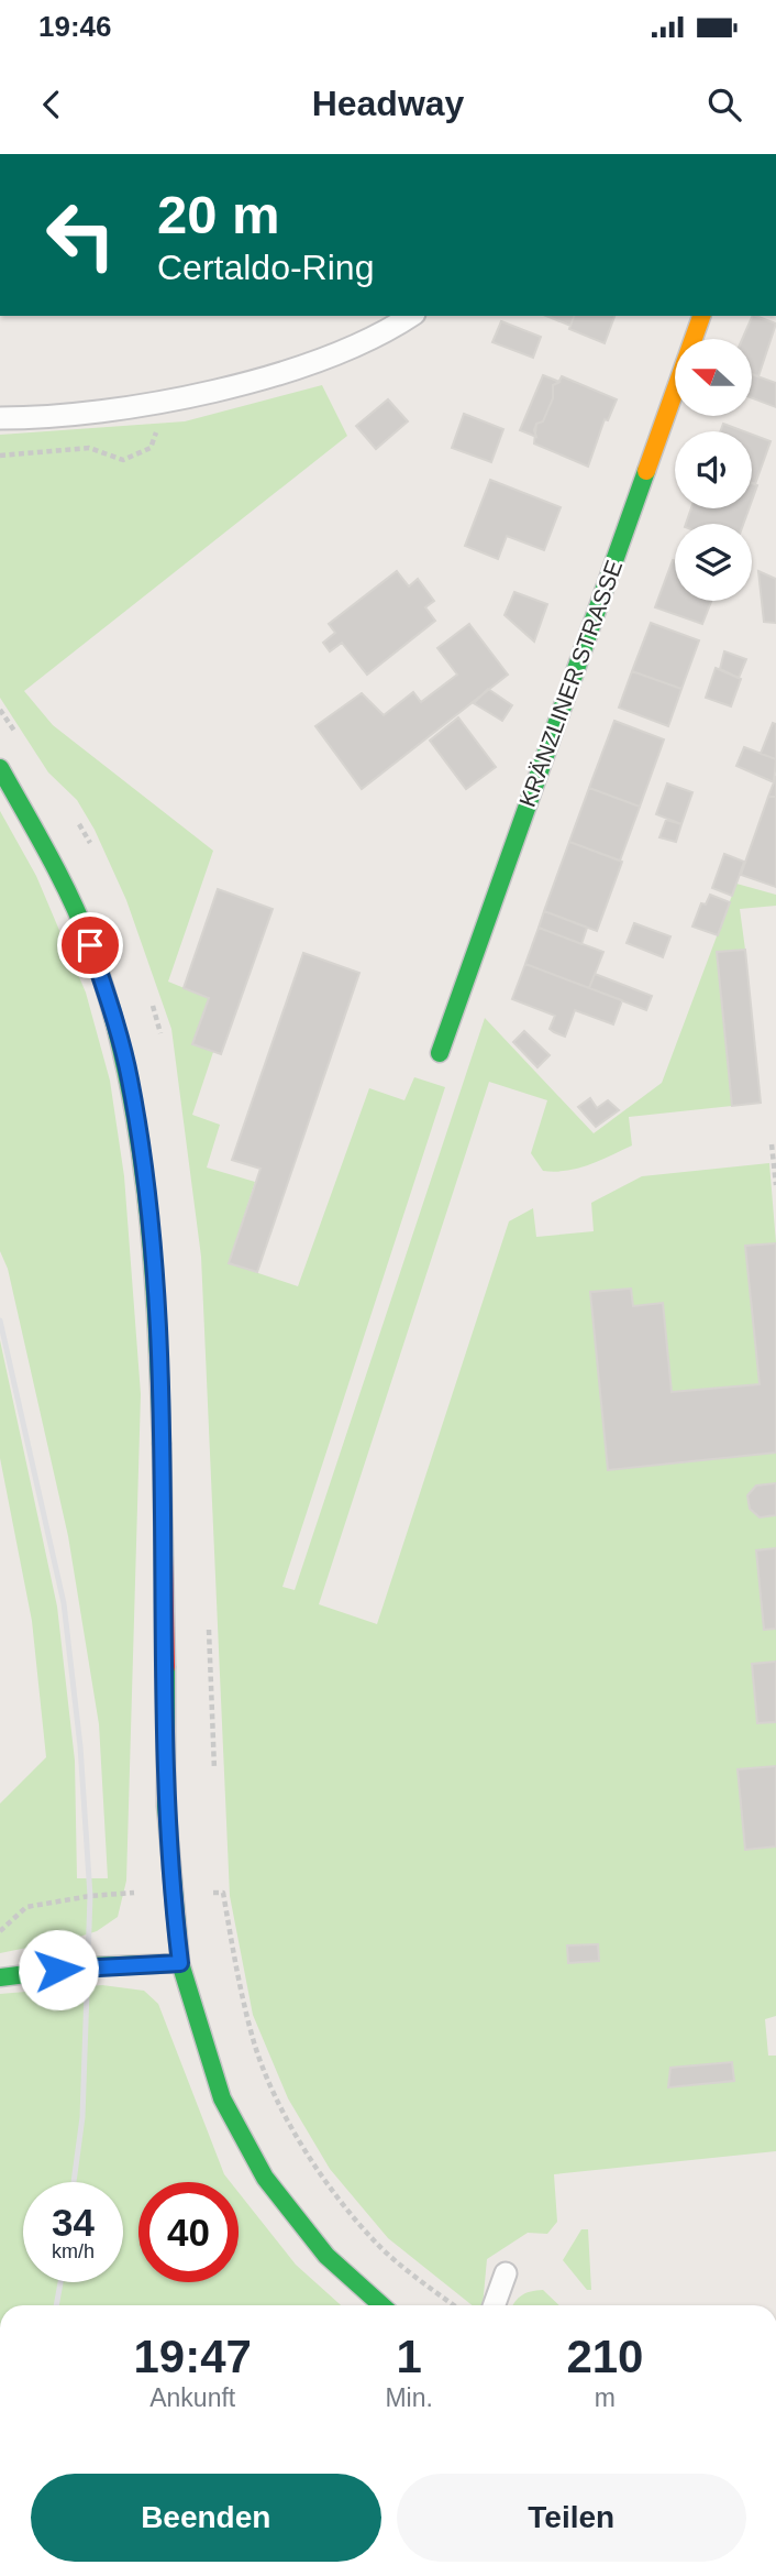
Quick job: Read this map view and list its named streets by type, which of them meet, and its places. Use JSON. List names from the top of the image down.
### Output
{
  "streets": {
    "main road": ["KRÄNZLINER STRASSE"]
  },
  "north": "left",
  "page": {
    "status": "19:46",
    "header": "Headway",
    "turn": ["20 m", "Certaldo-Ring"],
    "speed": "34 km/h",
    "limit": "40",
    "eta": [
      "19:47",
      "Ankunft",
      "1",
      "Min.",
      "210",
      "m"
    ],
    "buttons": ["Beenden", "Teilen"]
  }
}
